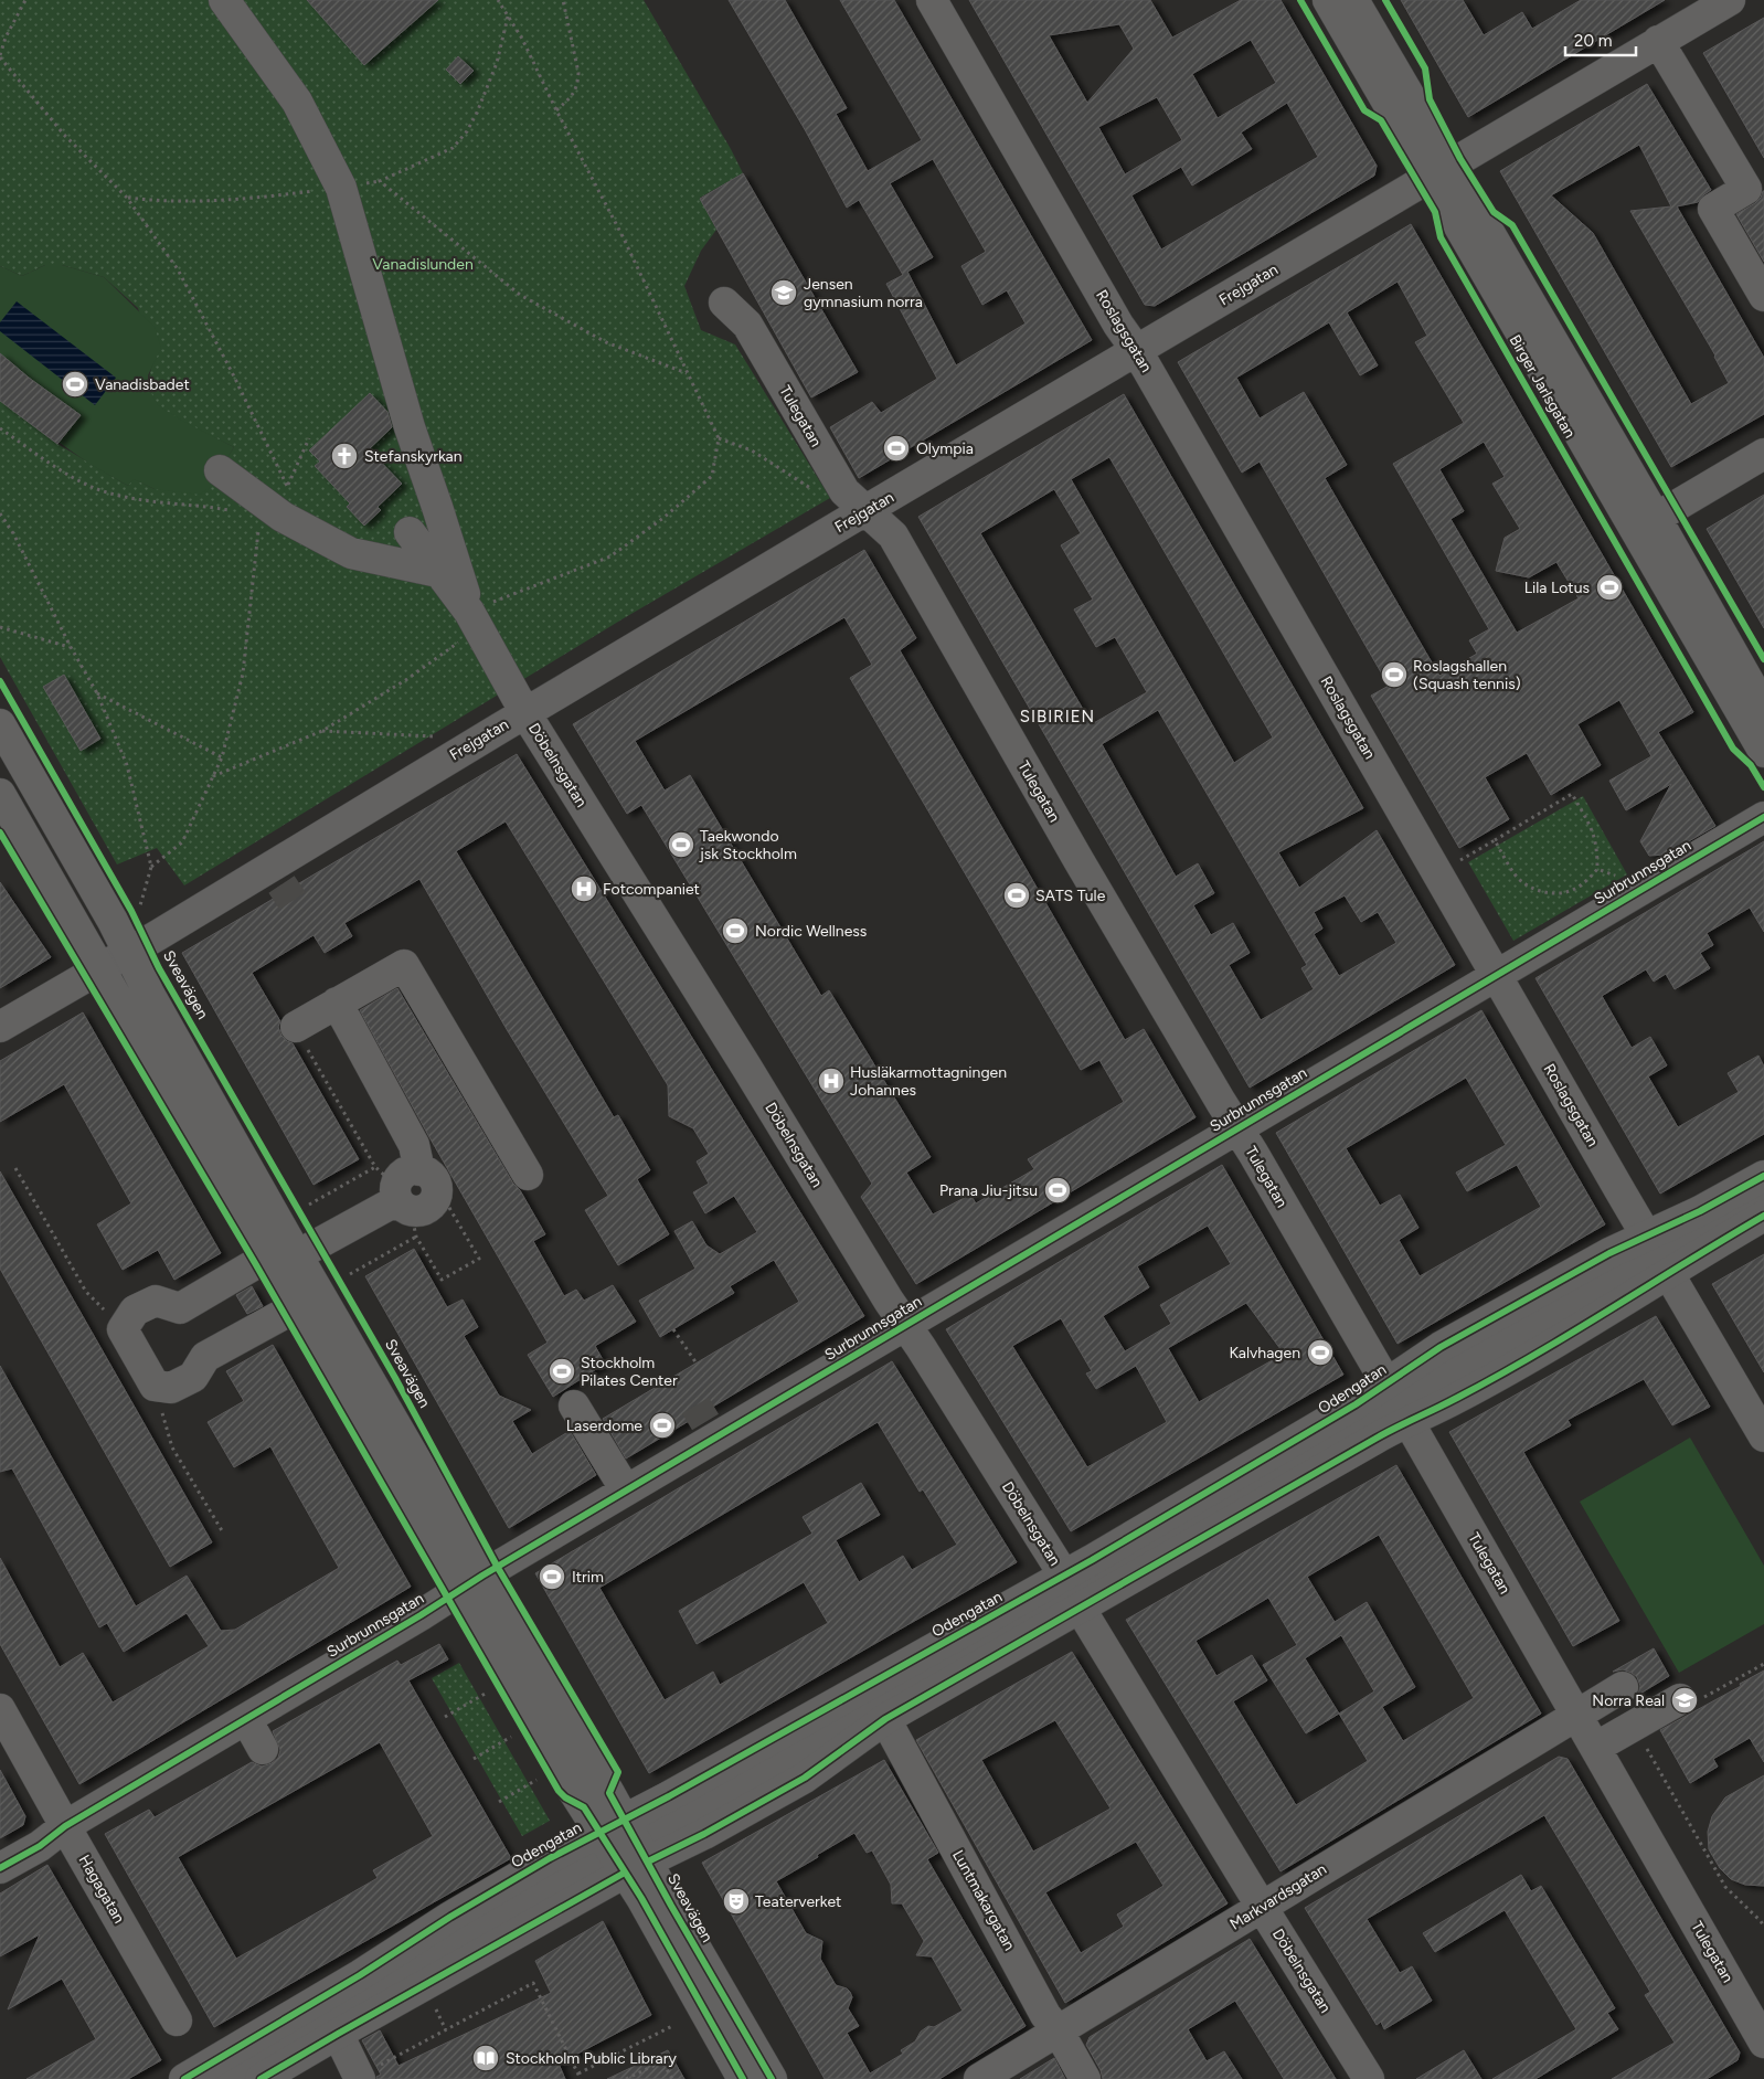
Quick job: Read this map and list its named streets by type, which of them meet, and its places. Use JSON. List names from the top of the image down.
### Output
{
  "streets": {
    "street": [
      "Frejgatan",
      "Roslagsgatan",
      "Birger Jarlsgatan",
      "Tulegatan",
      "Döbelnsgatan",
      "Surbrunnsgatan",
      "Sveavägen",
      "Odengatan",
      "Hagagatan",
      "Markvardsgatan",
      "Luntmakargatan"
    ]
  },
  "crossings": [
    ["Frejgatan", "Roslagsgatan"],
    ["Frejgatan", "Birger Jarlsgatan"],
    ["Frejgatan", "Tulegatan"],
    ["Frejgatan", "Döbelnsgatan"],
    ["Frejgatan", "Sveavägen"],
    ["Roslagsgatan", "Surbrunnsgatan"],
    ["Roslagsgatan", "Odengatan"],
    ["Tulegatan", "Surbrunnsgatan"],
    ["Tulegatan", "Odengatan"],
    ["Tulegatan", "Markvardsgatan"],
    ["Döbelnsgatan", "Surbrunnsgatan"],
    ["Döbelnsgatan", "Odengatan"],
    ["Döbelnsgatan", "Markvardsgatan"],
    ["Surbrunnsgatan", "Sveavägen"],
    ["Surbrunnsgatan", "Hagagatan"],
    ["Sveavägen", "Odengatan"],
    ["Odengatan", "Luntmakargatan"],
    ["Markvardsgatan", "Luntmakargatan"]
  ],
  "districts": ["SIBIRIEN"],
  "parks": ["Vanadislunden"],
  "places": {
    "school or university": ["Jensen gymnasium norra", "Norra Real"],
    "sports": [
      "Vanadisbadet",
      "Olympia",
      "Lila Lotus",
      "Roslagshallen (Squash tennis)",
      "Taekwondo jsk Stockholm",
      "SATS Tule",
      "Nordic Wellness",
      "Prana Jiu-jitsu",
      "Kalvhagen",
      "Stockholm Pilates Center",
      "Laserdome",
      "Itrim"
    ],
    "church": ["Stefanskyrkan"],
    "hospital": ["Fotcompaniet", "Husläkarmottagningen Johannes"],
    "theatre": ["Teaterverket"],
    "library": ["Stockholm Public Library"]
  },
  "scale_bar": "20 m"
}
